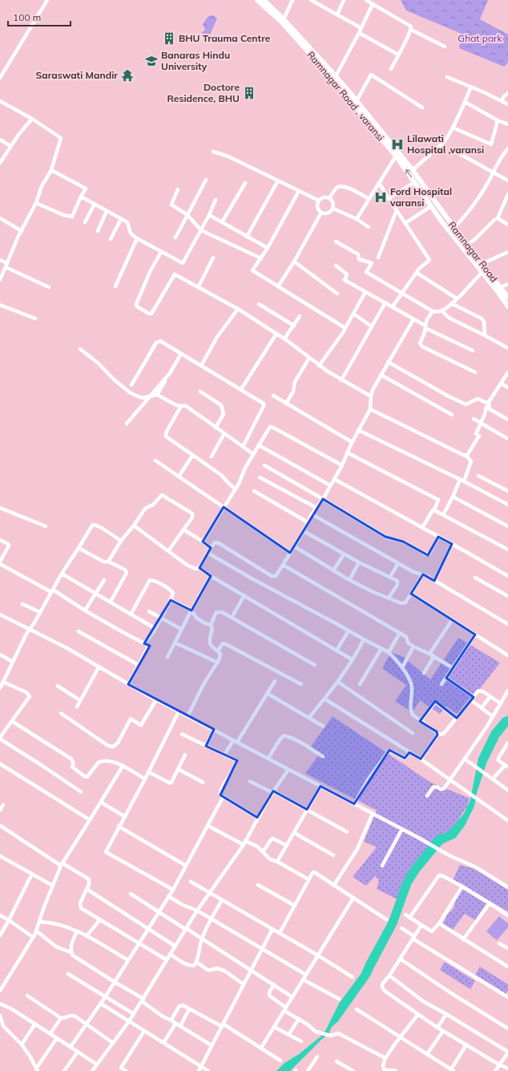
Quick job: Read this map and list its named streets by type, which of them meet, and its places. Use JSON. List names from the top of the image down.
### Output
{
  "streets": {
    "main road": ["Ramnagar Road , varansi", "Ramnagar Road"]
  },
  "crossings": [
    ["Ramnagar Road , varansi", "Ramnagar Road"]
  ],
  "parks": ["Ghat park"],
  "places": {
    "building": ["BHU Trauma Centre", "Doctore Residence, BHU"],
    "school or university": ["Banaras Hindu University"],
    "temple": ["Saraswati Mandir"],
    "hospital": ["Lilawati Hospital ,varansi", "Ford Hospital varansi"]
  },
  "scale_bar": "100 m"
}
